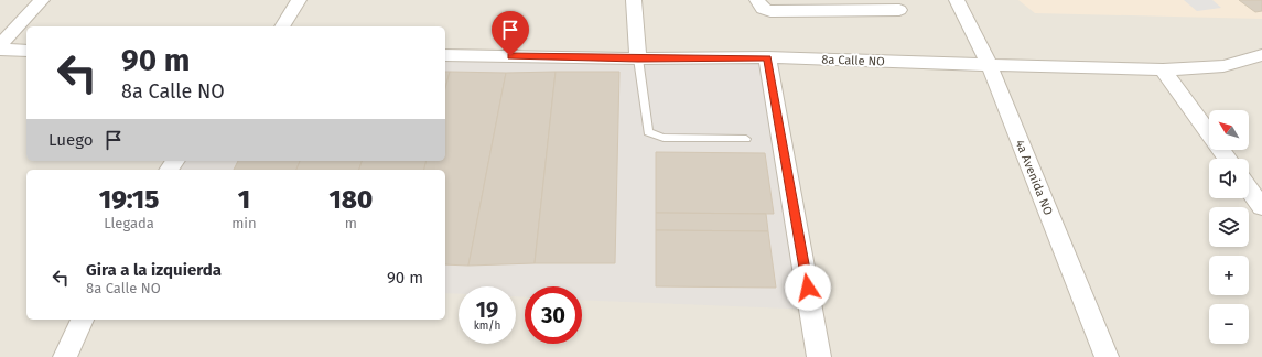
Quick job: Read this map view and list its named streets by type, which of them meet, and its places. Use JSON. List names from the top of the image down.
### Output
{
  "streets": {
    "street": ["8a Calle NO", "4a Avenida NO"]
  },
  "crossings": [
    ["8a Calle NO", "4a Avenida NO"]
  ],
  "north": "top left",
  "page": {
    "turn": ["90 m", "8a Calle NO"],
    "map_buttons": ["+", "−"],
    "then": "Luego",
    "eta": [
      "19:15",
      "Llegada",
      "1",
      "min",
      "180",
      "m"
    ],
    "list": [
      {
        "name": "Gira a la izquierda",
        "note": "8a Calle NO",
        "value": "90 m"
      }
    ],
    "speed": "19 km/h",
    "limit": "30"
  }
}
